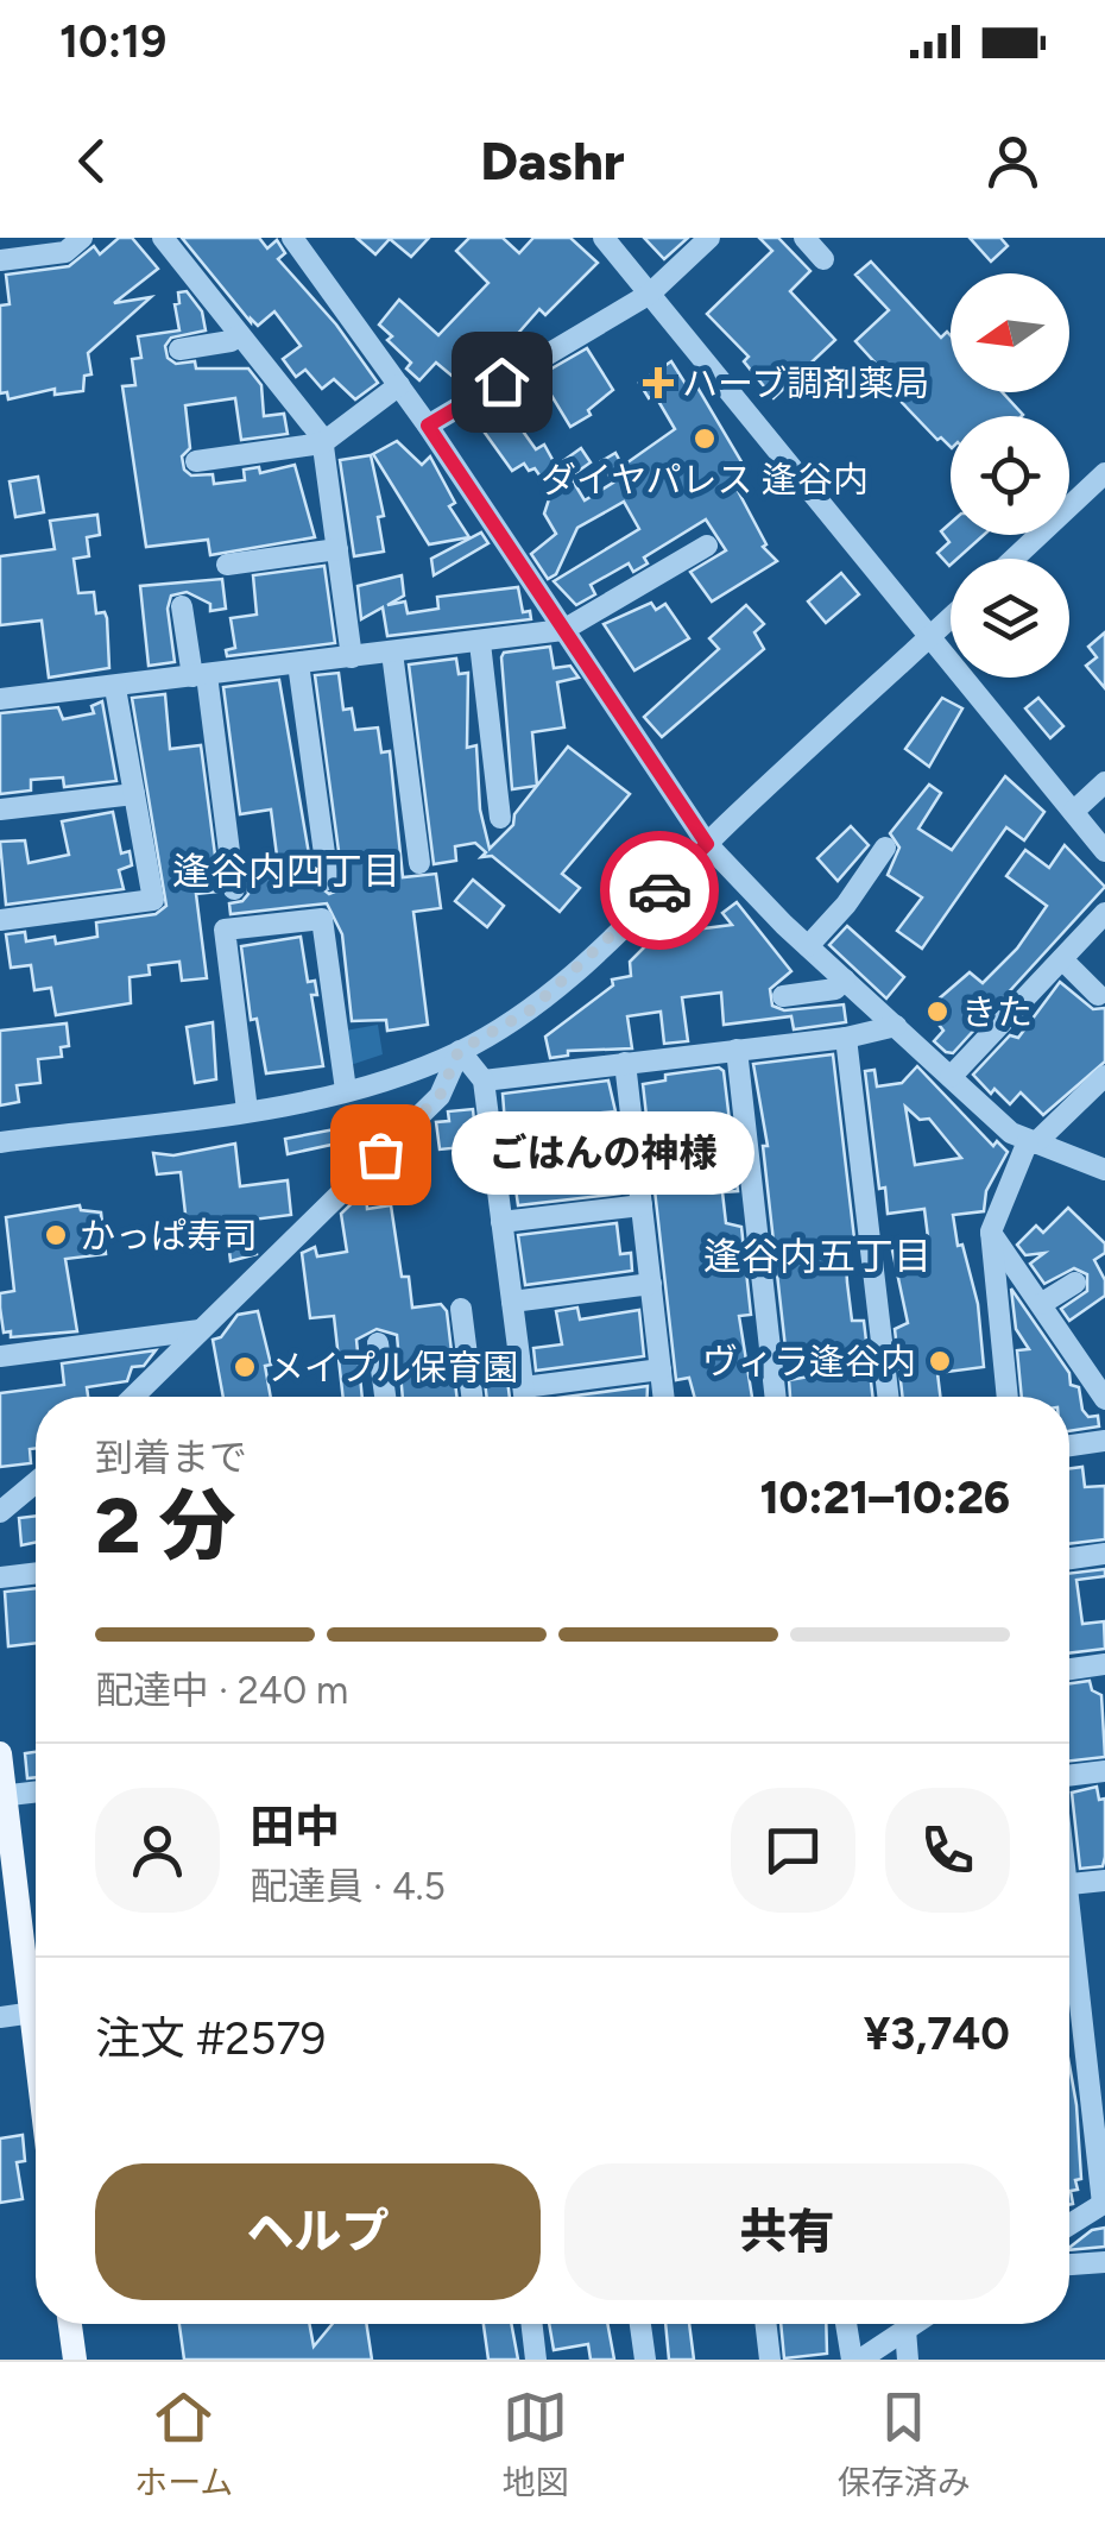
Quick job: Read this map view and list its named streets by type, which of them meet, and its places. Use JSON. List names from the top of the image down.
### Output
{
  "districts": ["逢谷内四丁目", "逢谷内五丁目"],
  "places": {
    "health": ["ハーブ調剤薬局"],
    "other": [
      "ダイヤパレス 逢谷内",
      "きた",
      "ごはんの神様",
      "かっぱ寿司",
      "ヴィラ逢谷内",
      "メイプル保育園"
    ]
  },
  "north": "left",
  "page": {
    "status": "10:19",
    "header": "Dashr",
    "bubble": "ごはんの神様",
    "heading": ["2 分", "到着まで", "10:21–10:26"],
    "panel": [
      "田中",
      "配達員 · 4.5",
      "注文 #2579",
      "¥3,740"
    ],
    "bar": "配達中 · 240 m",
    "buttons": ["ヘルプ", "共有"],
    "tabs": ["ホーム", "地図", "保存済み"]
  }
}
